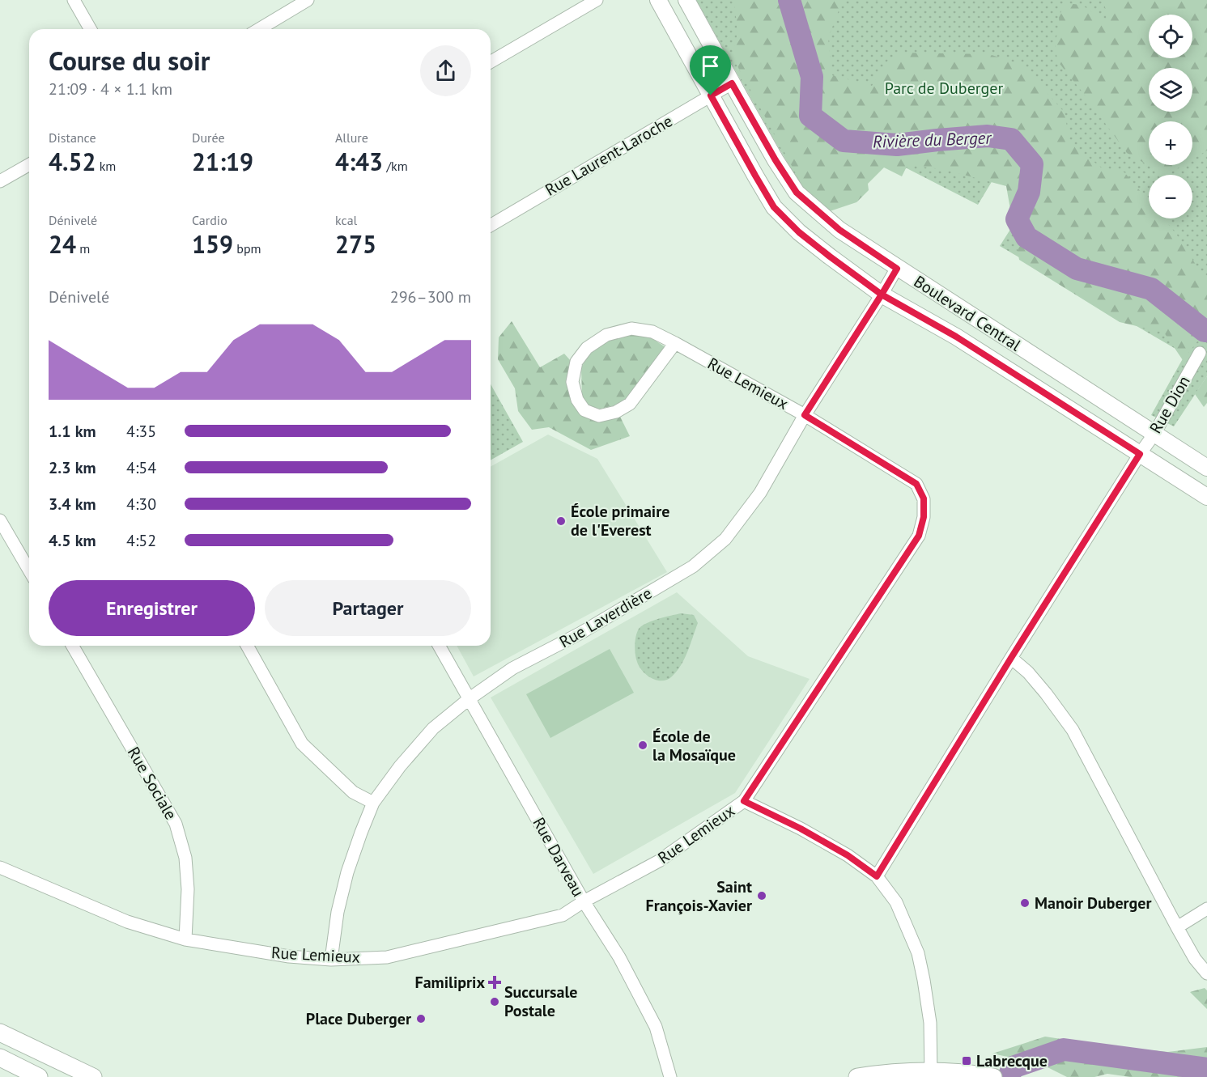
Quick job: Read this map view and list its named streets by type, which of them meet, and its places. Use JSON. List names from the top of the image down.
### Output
{
  "streets": {
    "street": [
      "Rue Laurent-Laroche",
      "Boulevard Central",
      "Rue Lemieux",
      "Rue Dion",
      "Rue Laverdière",
      "Rue Sociale",
      "Rue Darveau"
    ]
  },
  "crossings": [
    ["Rue Laurent-Laroche", "Boulevard Central"],
    ["Boulevard Central", "Rue Dion"],
    ["Boulevard Central", "Rue Laverdière"],
    ["Rue Lemieux", "Rue Laverdière"],
    ["Rue Lemieux", "Rue Sociale"],
    ["Rue Lemieux", "Rue Darveau"],
    ["Rue Laverdière", "Rue Darveau"]
  ],
  "water": ["Rivière du Berger"],
  "parks": ["Parc de Duberger"],
  "places": {
    "other": [
      "École primaire de l'Everest",
      "École de la Mosaïque",
      "Saint François-Xavier",
      "Manoir Duberger",
      "Succursale Postale",
      "Place Duberger"
    ],
    "health": ["Familiprix"],
    "transit": ["Labrecque"]
  },
  "page": {
    "map_buttons": ["+", "−"],
    "heading": ["Course du soir", "21:09 · 4 × 1.1 km"],
    "stats": [
      ["Distance", "4.52 km"],
      ["Durée", "21:19"],
      ["Allure", "4:43 /km"],
      ["Dénivelé", "24 m"],
      ["Cardio", "159 bpm"],
      ["kcal", "275"]
    ],
    "chart": ["Dénivelé", "296–300 m"],
    "list": [
      {
        "name": "1.1 km",
        "note": "4:35"
      },
      {
        "name": "2.3 km",
        "note": "4:54"
      },
      {
        "name": "3.4 km",
        "note": "4:30"
      },
      {
        "name": "4.5 km",
        "note": "4:52"
      }
    ],
    "buttons": ["Enregistrer", "Partager"]
  }
}
